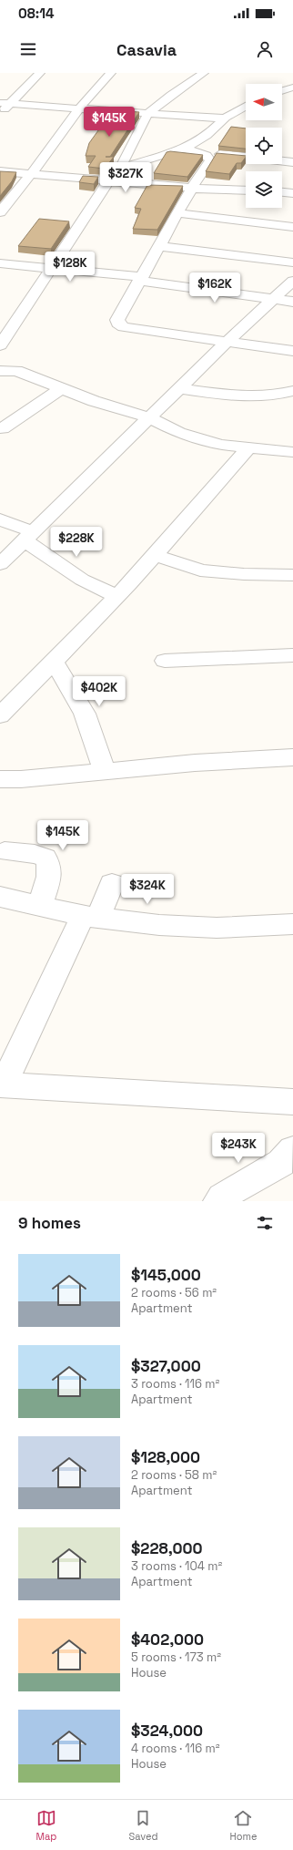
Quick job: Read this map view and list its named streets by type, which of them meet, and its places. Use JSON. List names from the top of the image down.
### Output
{
  "north": "left",
  "page": {
    "status": "08:14",
    "header": "Casavia",
    "price": [
      "$145K",
      "$327K",
      "$128K",
      "$162K",
      "$228K",
      "$402K",
      "$145K",
      "$324K",
      "$243K"
    ],
    "heading": "9 homes",
    "list": [
      {
        "name": "$145,000",
        "note": "2 rooms · 56 m² · Apartment"
      },
      {
        "name": "$327,000",
        "note": "3 rooms · 116 m² · Apartment"
      },
      {
        "name": "$128,000",
        "note": "2 rooms · 58 m² · Apartment"
      },
      {
        "name": "$228,000",
        "note": "3 rooms · 104 m² · Apartment"
      },
      {
        "name": "$402,000",
        "note": "5 rooms · 173 m² · House"
      },
      {
        "name": "$324,000",
        "note": "4 rooms · 116 m² · House"
      }
    ],
    "tabs": ["Map", "Saved", "Home"]
  }
}
